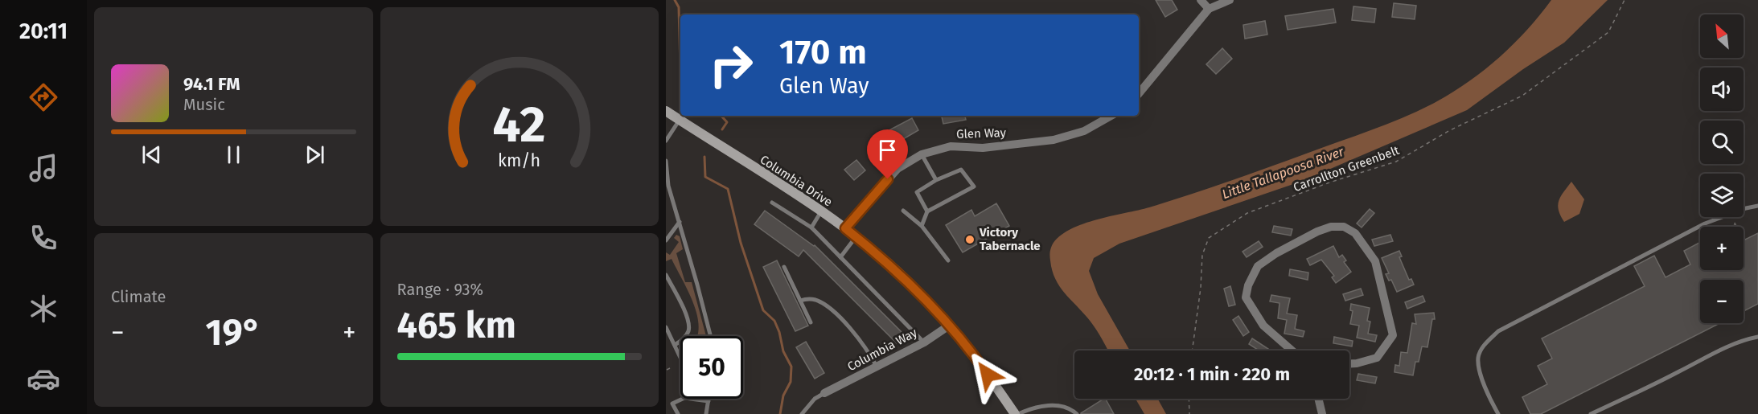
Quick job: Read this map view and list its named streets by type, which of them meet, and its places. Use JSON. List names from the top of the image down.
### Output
{
  "streets": {
    "main road": ["Columbia Drive"],
    "street": ["Glen Way", "Columbia Way"],
    "path": ["Carrollton Greenbelt"]
  },
  "crossings": [
    ["Glen Way", "Columbia Drive"],
    ["Columbia Drive", "Columbia Way"]
  ],
  "water": ["Little Tallapoosa River"],
  "places": ["Victory Tabernacle"],
  "north": "top left",
  "page": {
    "tabs": "20:11",
    "map_buttons": ["+", "−"],
    "turn": ["170 m", "Glen Way"],
    "song": ["94.1 FM", "Music"],
    "tile": [
      "Climate",
      ["Range · 93%", "465 km"]
    ],
    "heat": ["−", "19°", "+"],
    "limit": "50",
    "trip": "20:12 · 1 min · 220 m",
    "gauge": ["42", "km/h"]
  }
}
